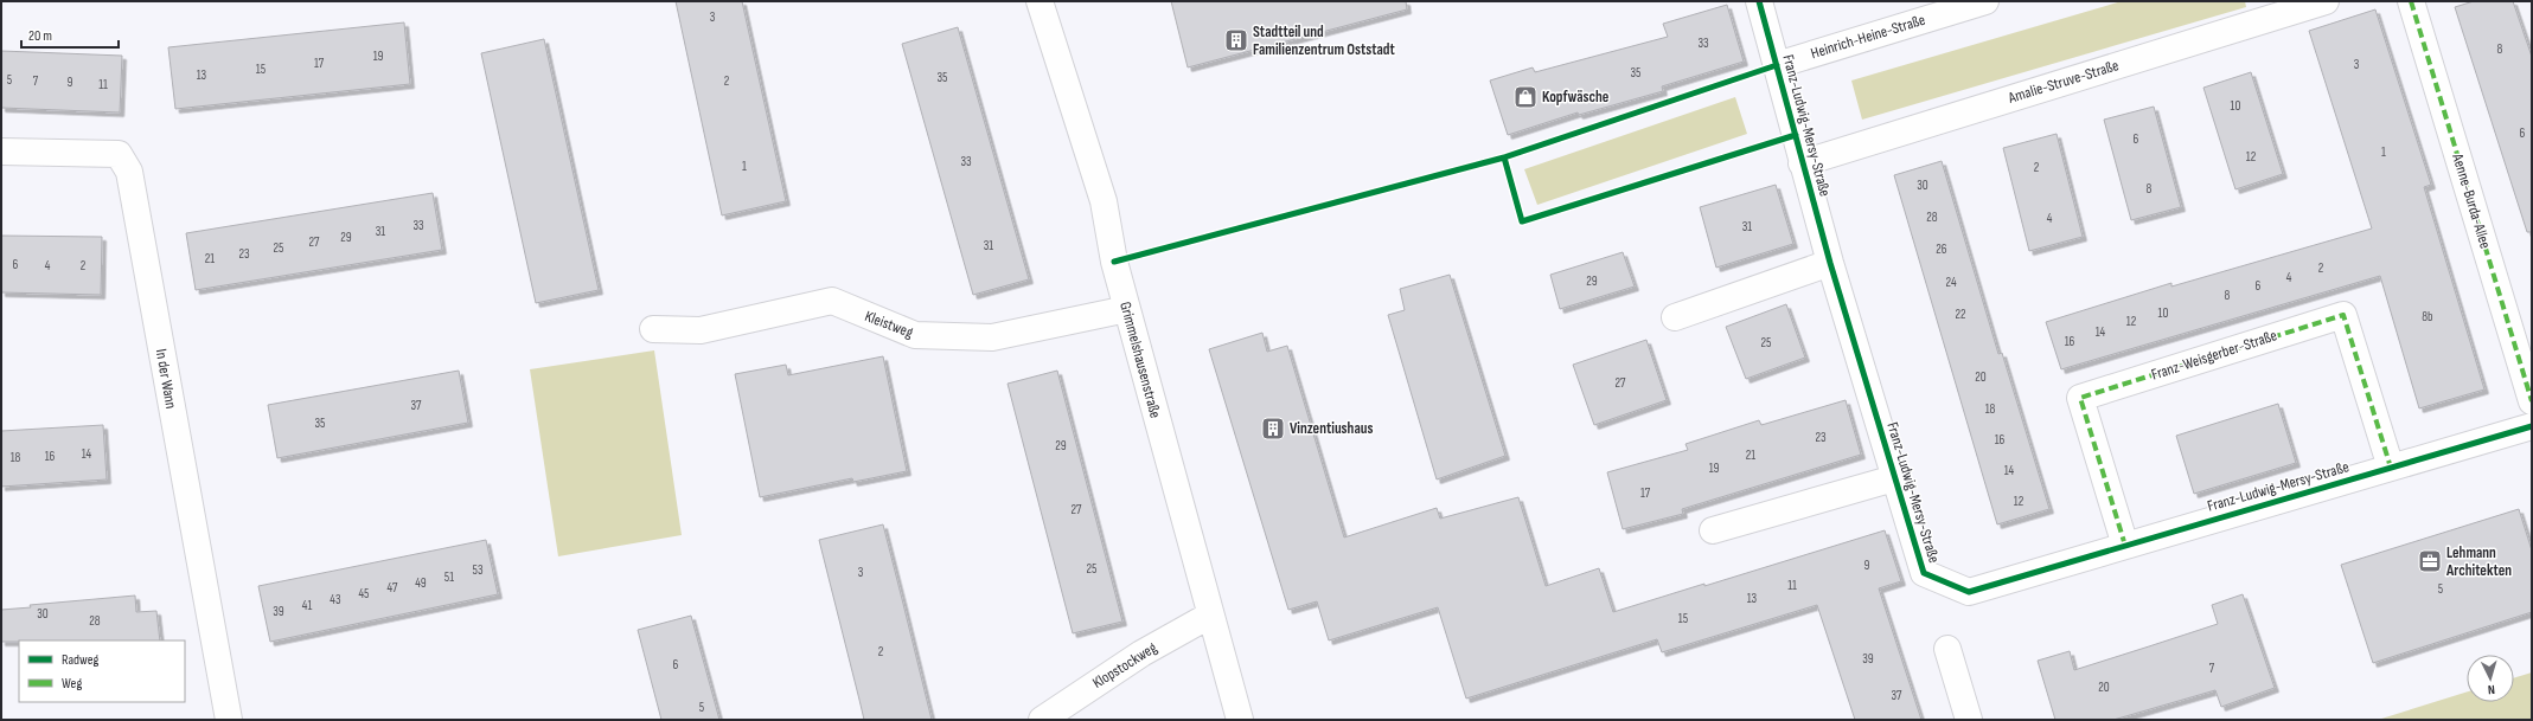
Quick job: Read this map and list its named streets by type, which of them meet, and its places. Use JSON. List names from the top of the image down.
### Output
{
  "streets": {
    "street": [
      "Heinrich-Heine-Straße",
      "Amalie-Struve-Straße",
      "Franz-Ludwig-Mersy-Straße",
      "Aenne-Burda-Allee",
      "Kleistweg",
      "Franz-Weisgerber-Straße",
      "Grimmelshausenstraße",
      "In der Wann",
      "Klopstockweg"
    ]
  },
  "crossings": [
    ["Heinrich-Heine-Straße", "Franz-Ludwig-Mersy-Straße"],
    ["Amalie-Struve-Straße", "Franz-Ludwig-Mersy-Straße"],
    ["Franz-Ludwig-Mersy-Straße", "Franz-Weisgerber-Straße"],
    ["Kleistweg", "Grimmelshausenstraße"],
    ["Grimmelshausenstraße", "Klopstockweg"]
  ],
  "places": {
    "building": ["Stadtteil und Familienzentrum Oststadt", "Vinzentiushaus"],
    "shop": ["Kopfwäsche"],
    "office": ["Lehmann Architekten"]
  },
  "house_numbers": [
    "3",
    "33",
    "8",
    "19",
    "17",
    "3",
    "15",
    "35",
    "13",
    "35",
    "5",
    "7",
    "2",
    "9",
    "11",
    "10",
    "6",
    "6",
    "1",
    "12",
    "33",
    "1",
    "2",
    "30",
    "8",
    "28",
    "4",
    "33",
    "31",
    "31",
    "29",
    "27",
    "31",
    "25",
    "26",
    "23",
    "21",
    "6",
    "4",
    "2",
    "2",
    "4",
    "29",
    "24",
    "6",
    "8",
    "10",
    "22",
    "8b",
    "12",
    "14",
    "16",
    "25",
    "20",
    "27",
    "37",
    "18",
    "35",
    "23",
    "16",
    "29",
    "14",
    "21",
    "16",
    "18",
    "19",
    "14",
    "17",
    "12",
    "27",
    "9",
    "25",
    "53",
    "3",
    "51",
    "49",
    "11",
    "47",
    "5",
    "45",
    "13",
    "43",
    "41",
    "39",
    "30",
    "15",
    "28",
    "2",
    "39",
    "6",
    "7",
    "20",
    "37",
    "5"
  ],
  "legend": ["Radweg", "Weg"],
  "scale_bar": "20 m",
  "north": "bottom"
}
